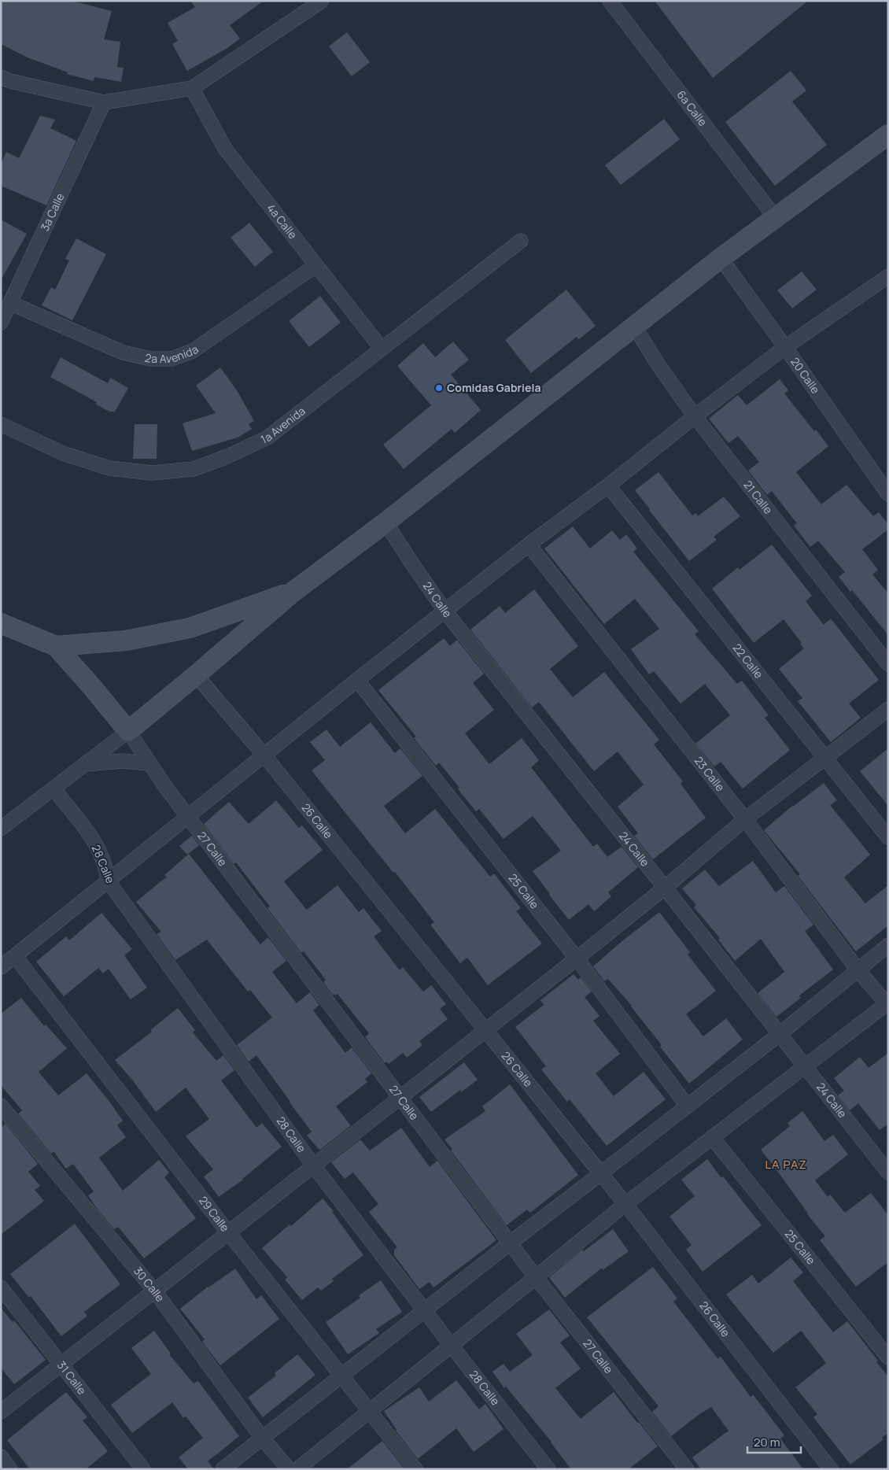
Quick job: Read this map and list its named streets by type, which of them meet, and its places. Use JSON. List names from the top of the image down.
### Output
{
  "streets": {
    "street": [
      "6a Calle",
      "3a Calle",
      "4a Calle",
      "2a Avenida",
      "20 Calle",
      "1a Avenida",
      "21 Calle",
      "24 Calle",
      "22 Calle",
      "23 Calle",
      "26 Calle",
      "27 Calle",
      "28 Calle",
      "25 Calle",
      "29 Calle",
      "30 Calle",
      "31 Calle"
    ]
  },
  "crossings": [
    ["3a Calle", "2a Avenida"],
    ["4a Calle", "2a Avenida"],
    ["4a Calle", "1a Avenida"]
  ],
  "districts": ["LA PAZ"],
  "places": ["Comidas Gabriela"],
  "scale_bar": "20 m"
}
